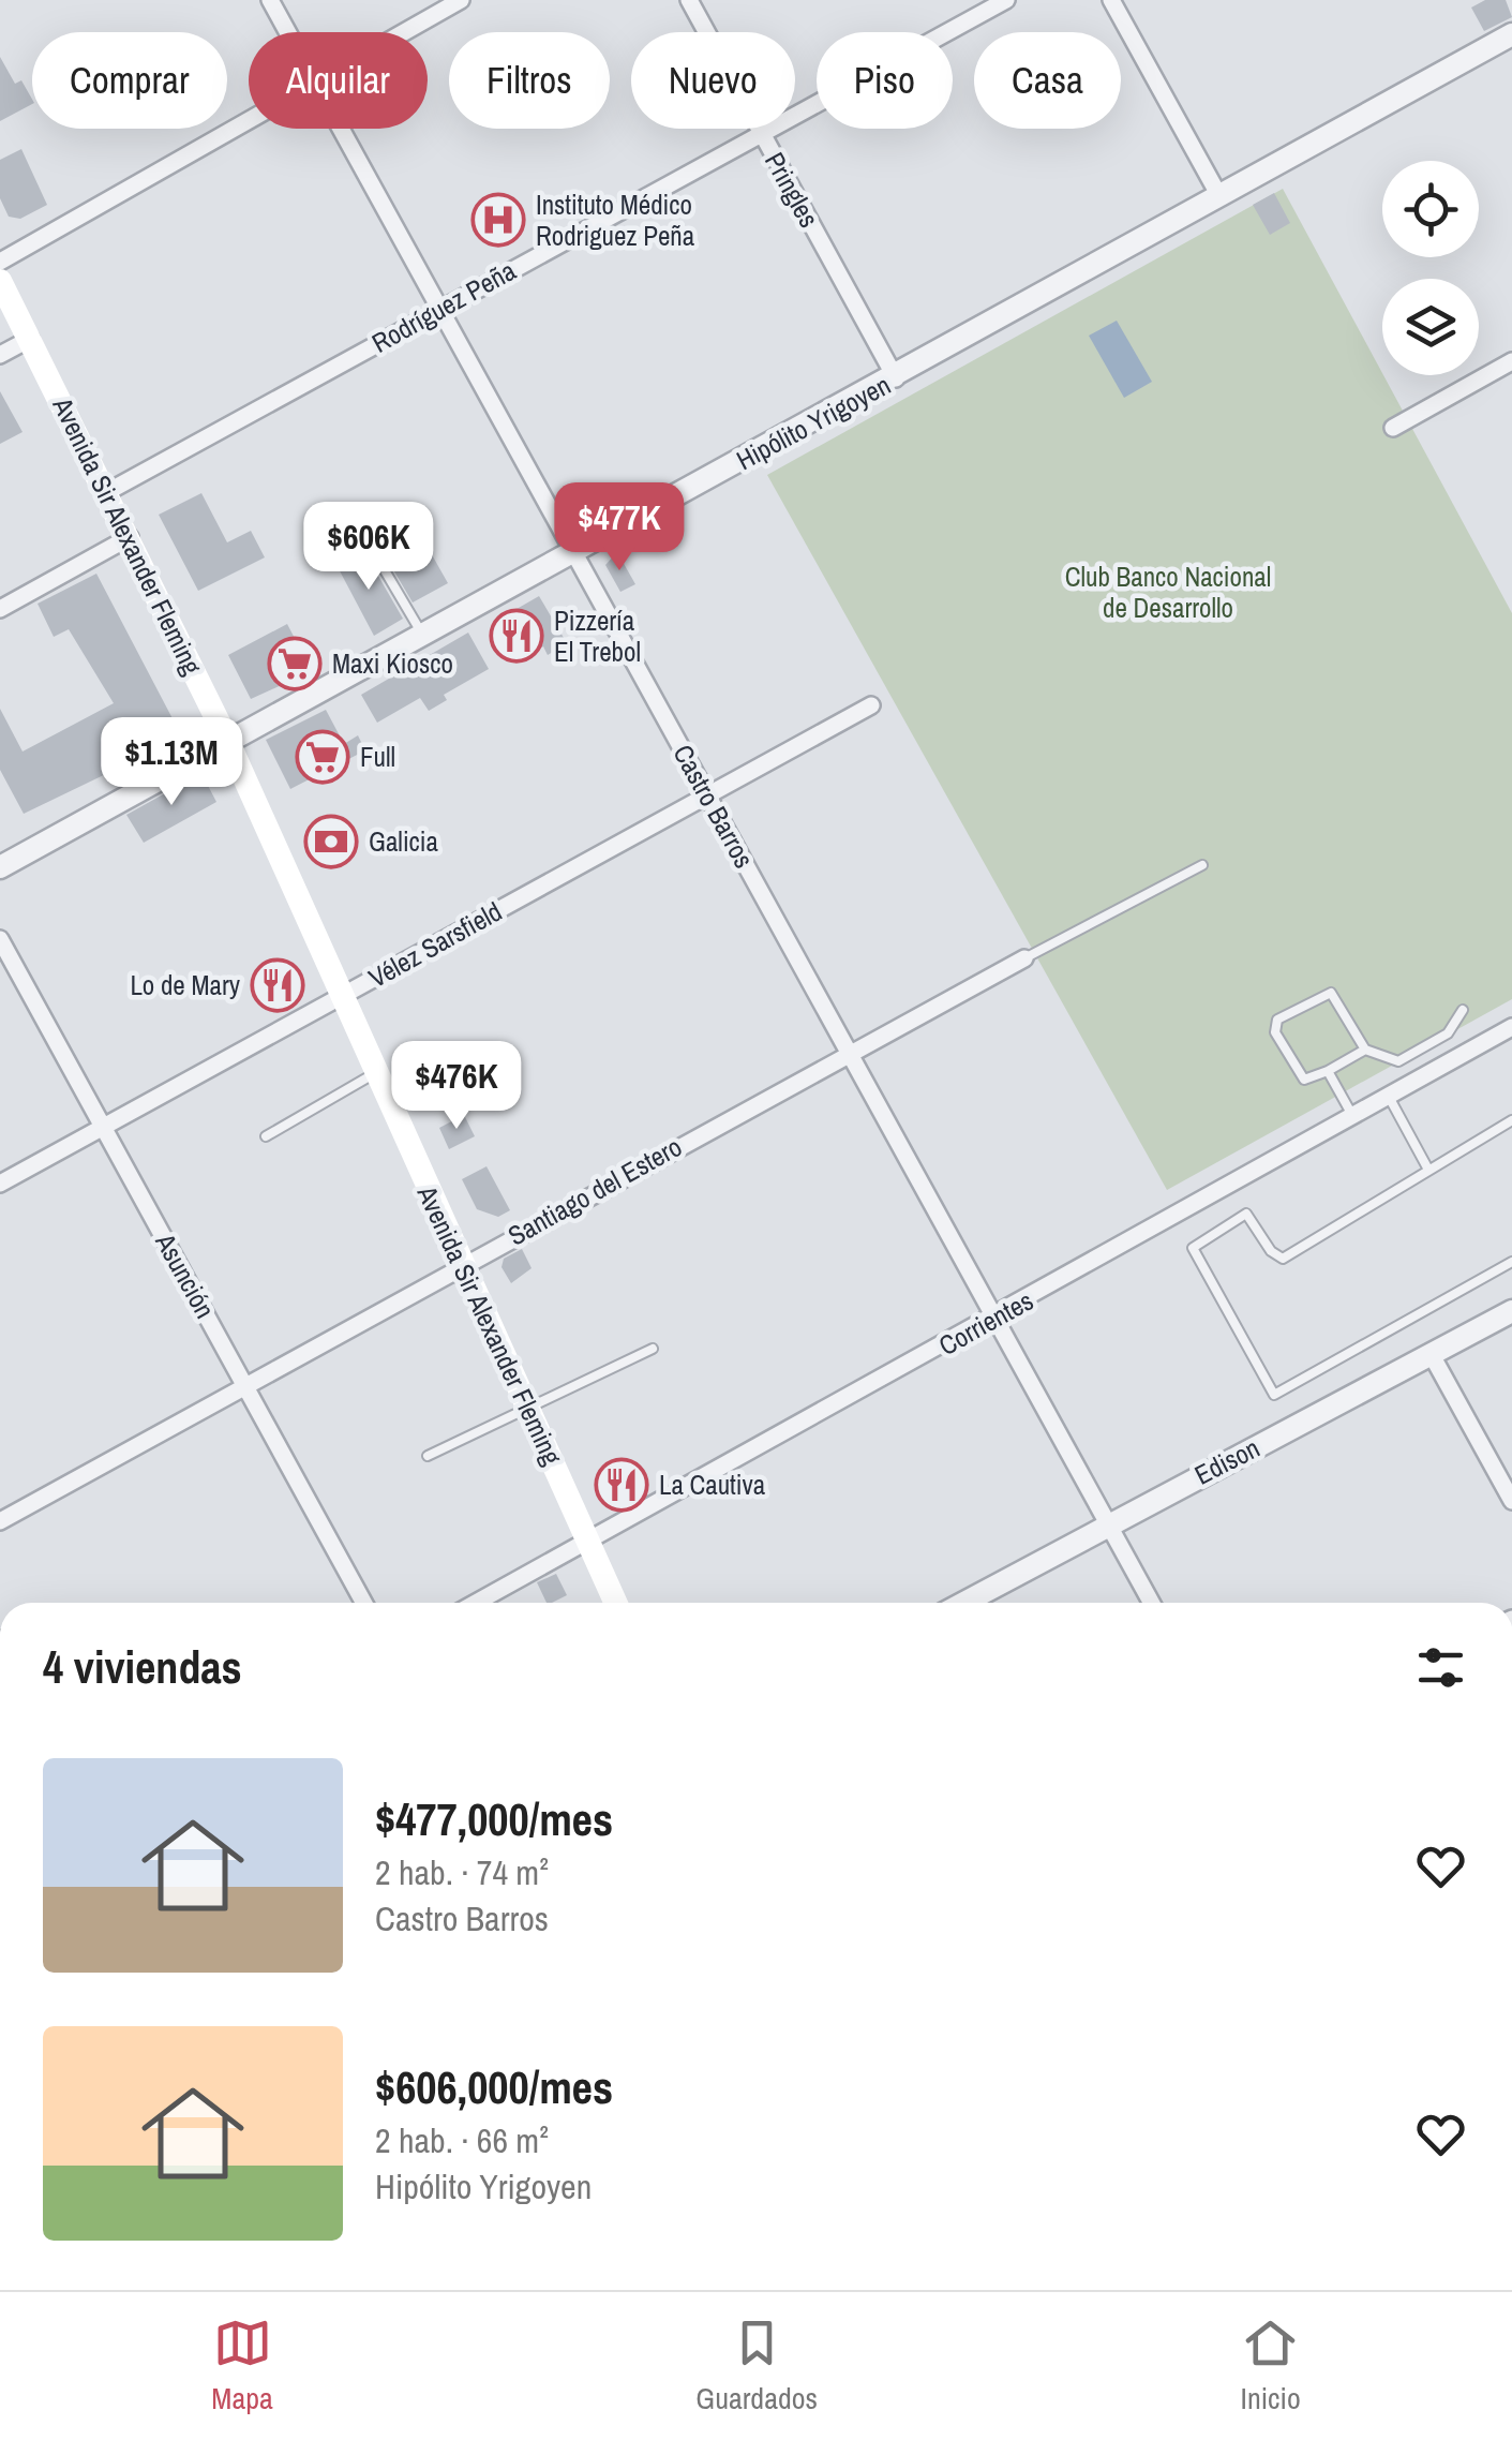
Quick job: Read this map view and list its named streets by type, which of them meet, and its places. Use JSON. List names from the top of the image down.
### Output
{
  "streets": {
    "main road": ["Avenida Sir Alexander Fleming"],
    "street": [
      "Pringles",
      "Rodríguez Peña",
      "Hipólito Yrigoyen",
      "Castro Barros",
      "Vélez Sarsfield",
      "Santiago del Estero",
      "Asunción",
      "Corrientes",
      "Edison"
    ]
  },
  "crossings": [
    ["Pringles", "Rodríguez Peña"],
    ["Pringles", "Hipólito Yrigoyen"],
    ["Rodríguez Peña", "Avenida Sir Alexander Fleming"],
    ["Rodríguez Peña", "Castro Barros"],
    ["Hipólito Yrigoyen", "Avenida Sir Alexander Fleming"],
    ["Hipólito Yrigoyen", "Castro Barros"],
    ["Avenida Sir Alexander Fleming", "Vélez Sarsfield"],
    ["Avenida Sir Alexander Fleming", "Santiago del Estero"],
    ["Avenida Sir Alexander Fleming", "Corrientes"],
    ["Castro Barros", "Vélez Sarsfield"],
    ["Castro Barros", "Santiago del Estero"],
    ["Castro Barros", "Corrientes"],
    ["Castro Barros", "Edison"],
    ["Vélez Sarsfield", "Asunción"],
    ["Santiago del Estero", "Asunción"]
  ],
  "parks": ["Club Banco Nacional de Desarrollo"],
  "places": {
    "hospital": ["Instituto Médico Rodriguez Peña"],
    "restaurant": ["Pizzería El Trebol", "Lo de Mary", "La Cautiva"],
    "supermarket": ["Maxi Kiosco", "Full"],
    "bank": ["Galicia"]
  },
  "page": {
    "chip": [
      "Comprar",
      "Alquilar",
      "Filtros",
      "Nuevo",
      "Piso",
      "Casa"
    ],
    "price": [
      "$477K",
      "$606K",
      "$1.13M",
      "$476K"
    ],
    "heading": "4 viviendas",
    "list": [
      {
        "name": "$477,000/mes",
        "note": "2 hab. · 74 m² · Castro Barros"
      },
      {
        "name": "$606,000/mes",
        "note": "2 hab. · 66 m² · Hipólito Yrigoyen"
      }
    ],
    "tabs": ["Mapa", "Guardados", "Inicio"]
  }
}
